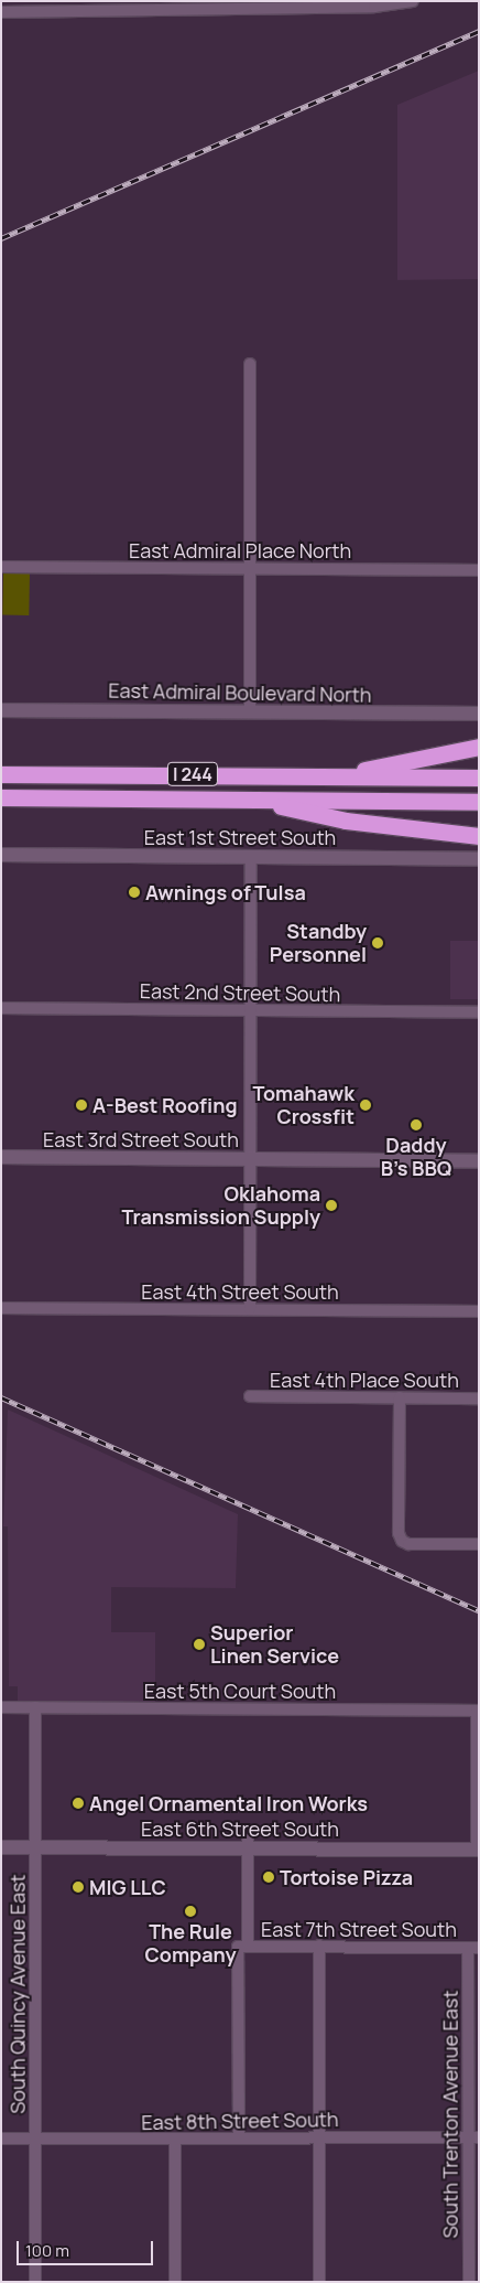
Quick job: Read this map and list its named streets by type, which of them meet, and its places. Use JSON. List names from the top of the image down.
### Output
{
  "streets": {
    "highway": ["I 244"],
    "main road": [
      "East Admiral Boulevard North",
      "East 1st Street South",
      "East 3rd Street South",
      "East 6th Street South"
    ],
    "street": [
      "East Admiral Place North",
      "East 2nd Street South",
      "East 4th Street South",
      "East 4th Place South",
      "East 5th Court South",
      "East 7th Street South",
      "South Quincy Avenue East",
      "South Trenton Avenue East",
      "East 8th Street South"
    ]
  },
  "crossings": [
    ["East 5th Court South", "South Quincy Avenue East"],
    ["East 6th Street South", "South Quincy Avenue East"],
    ["East 7th Street South", "South Trenton Avenue East"],
    ["South Quincy Avenue East", "East 8th Street South"],
    ["South Trenton Avenue East", "East 8th Street South"]
  ],
  "places": [
    "Awnings of Tulsa",
    "Standby Personnel",
    "A-Best Roofing",
    "Tomahawk Crossfit",
    "Daddy B's BBQ",
    "Oklahoma Transmission Supply",
    "Superior Linen Service",
    "Angel Ornamental Iron Works",
    "Tortoise Pizza",
    "MIG LLC",
    "The Rule Company"
  ],
  "scale_bar": "100 m"
}
